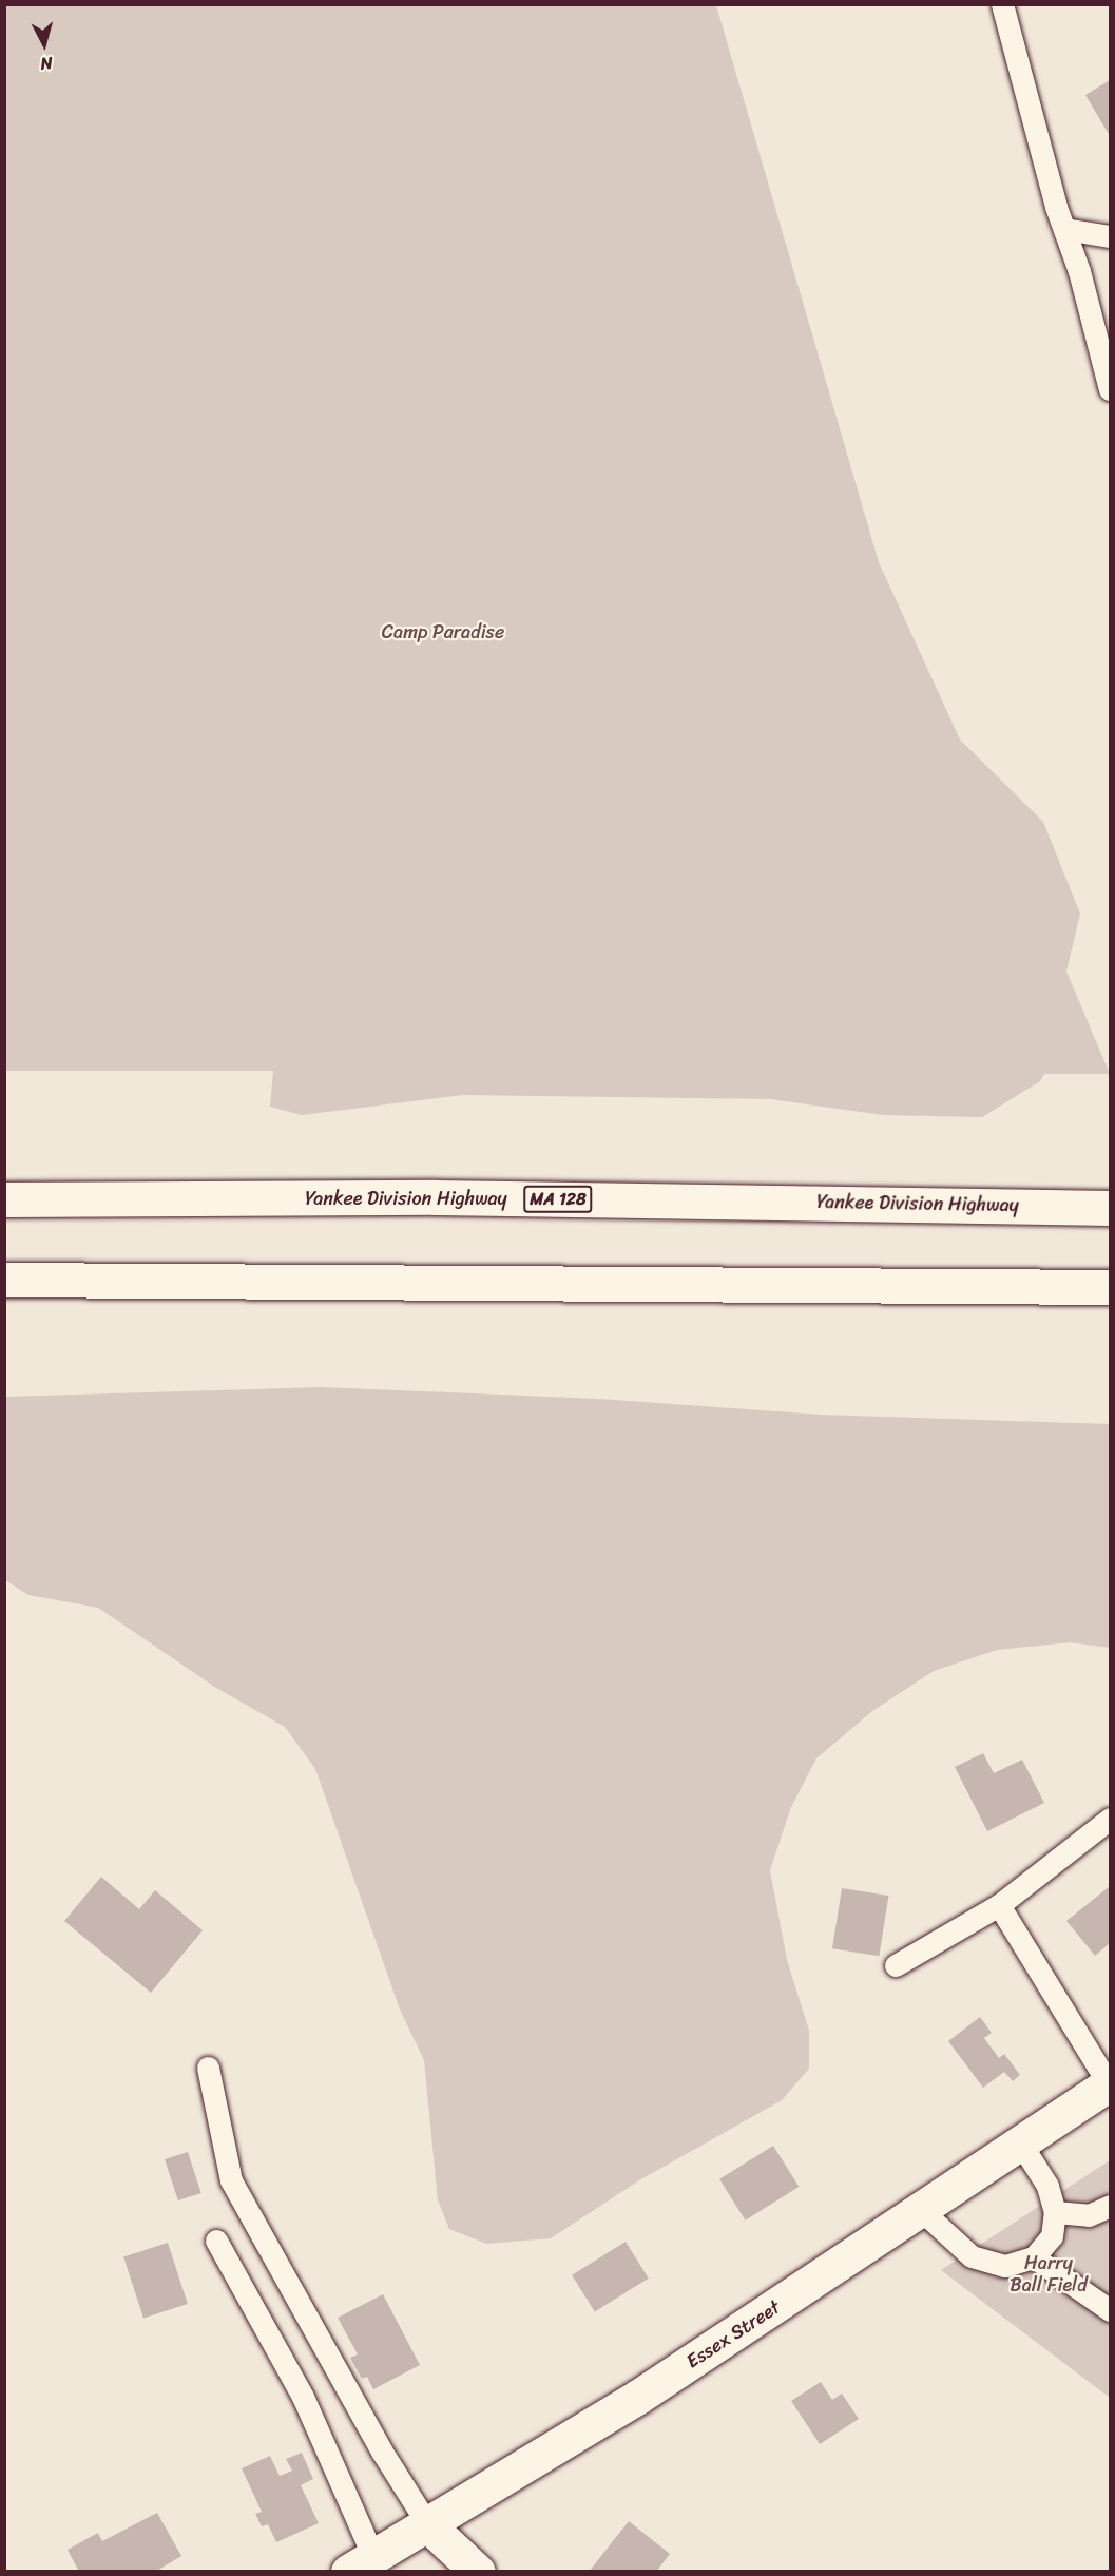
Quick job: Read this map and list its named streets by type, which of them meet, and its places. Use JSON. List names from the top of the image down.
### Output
{
  "streets": {
    "main road": ["Yankee Division Highway", "MA 128", "Essex Street"]
  },
  "parks": ["Camp Paradise", "Harry Ball Field"],
  "north": "bottom"
}
